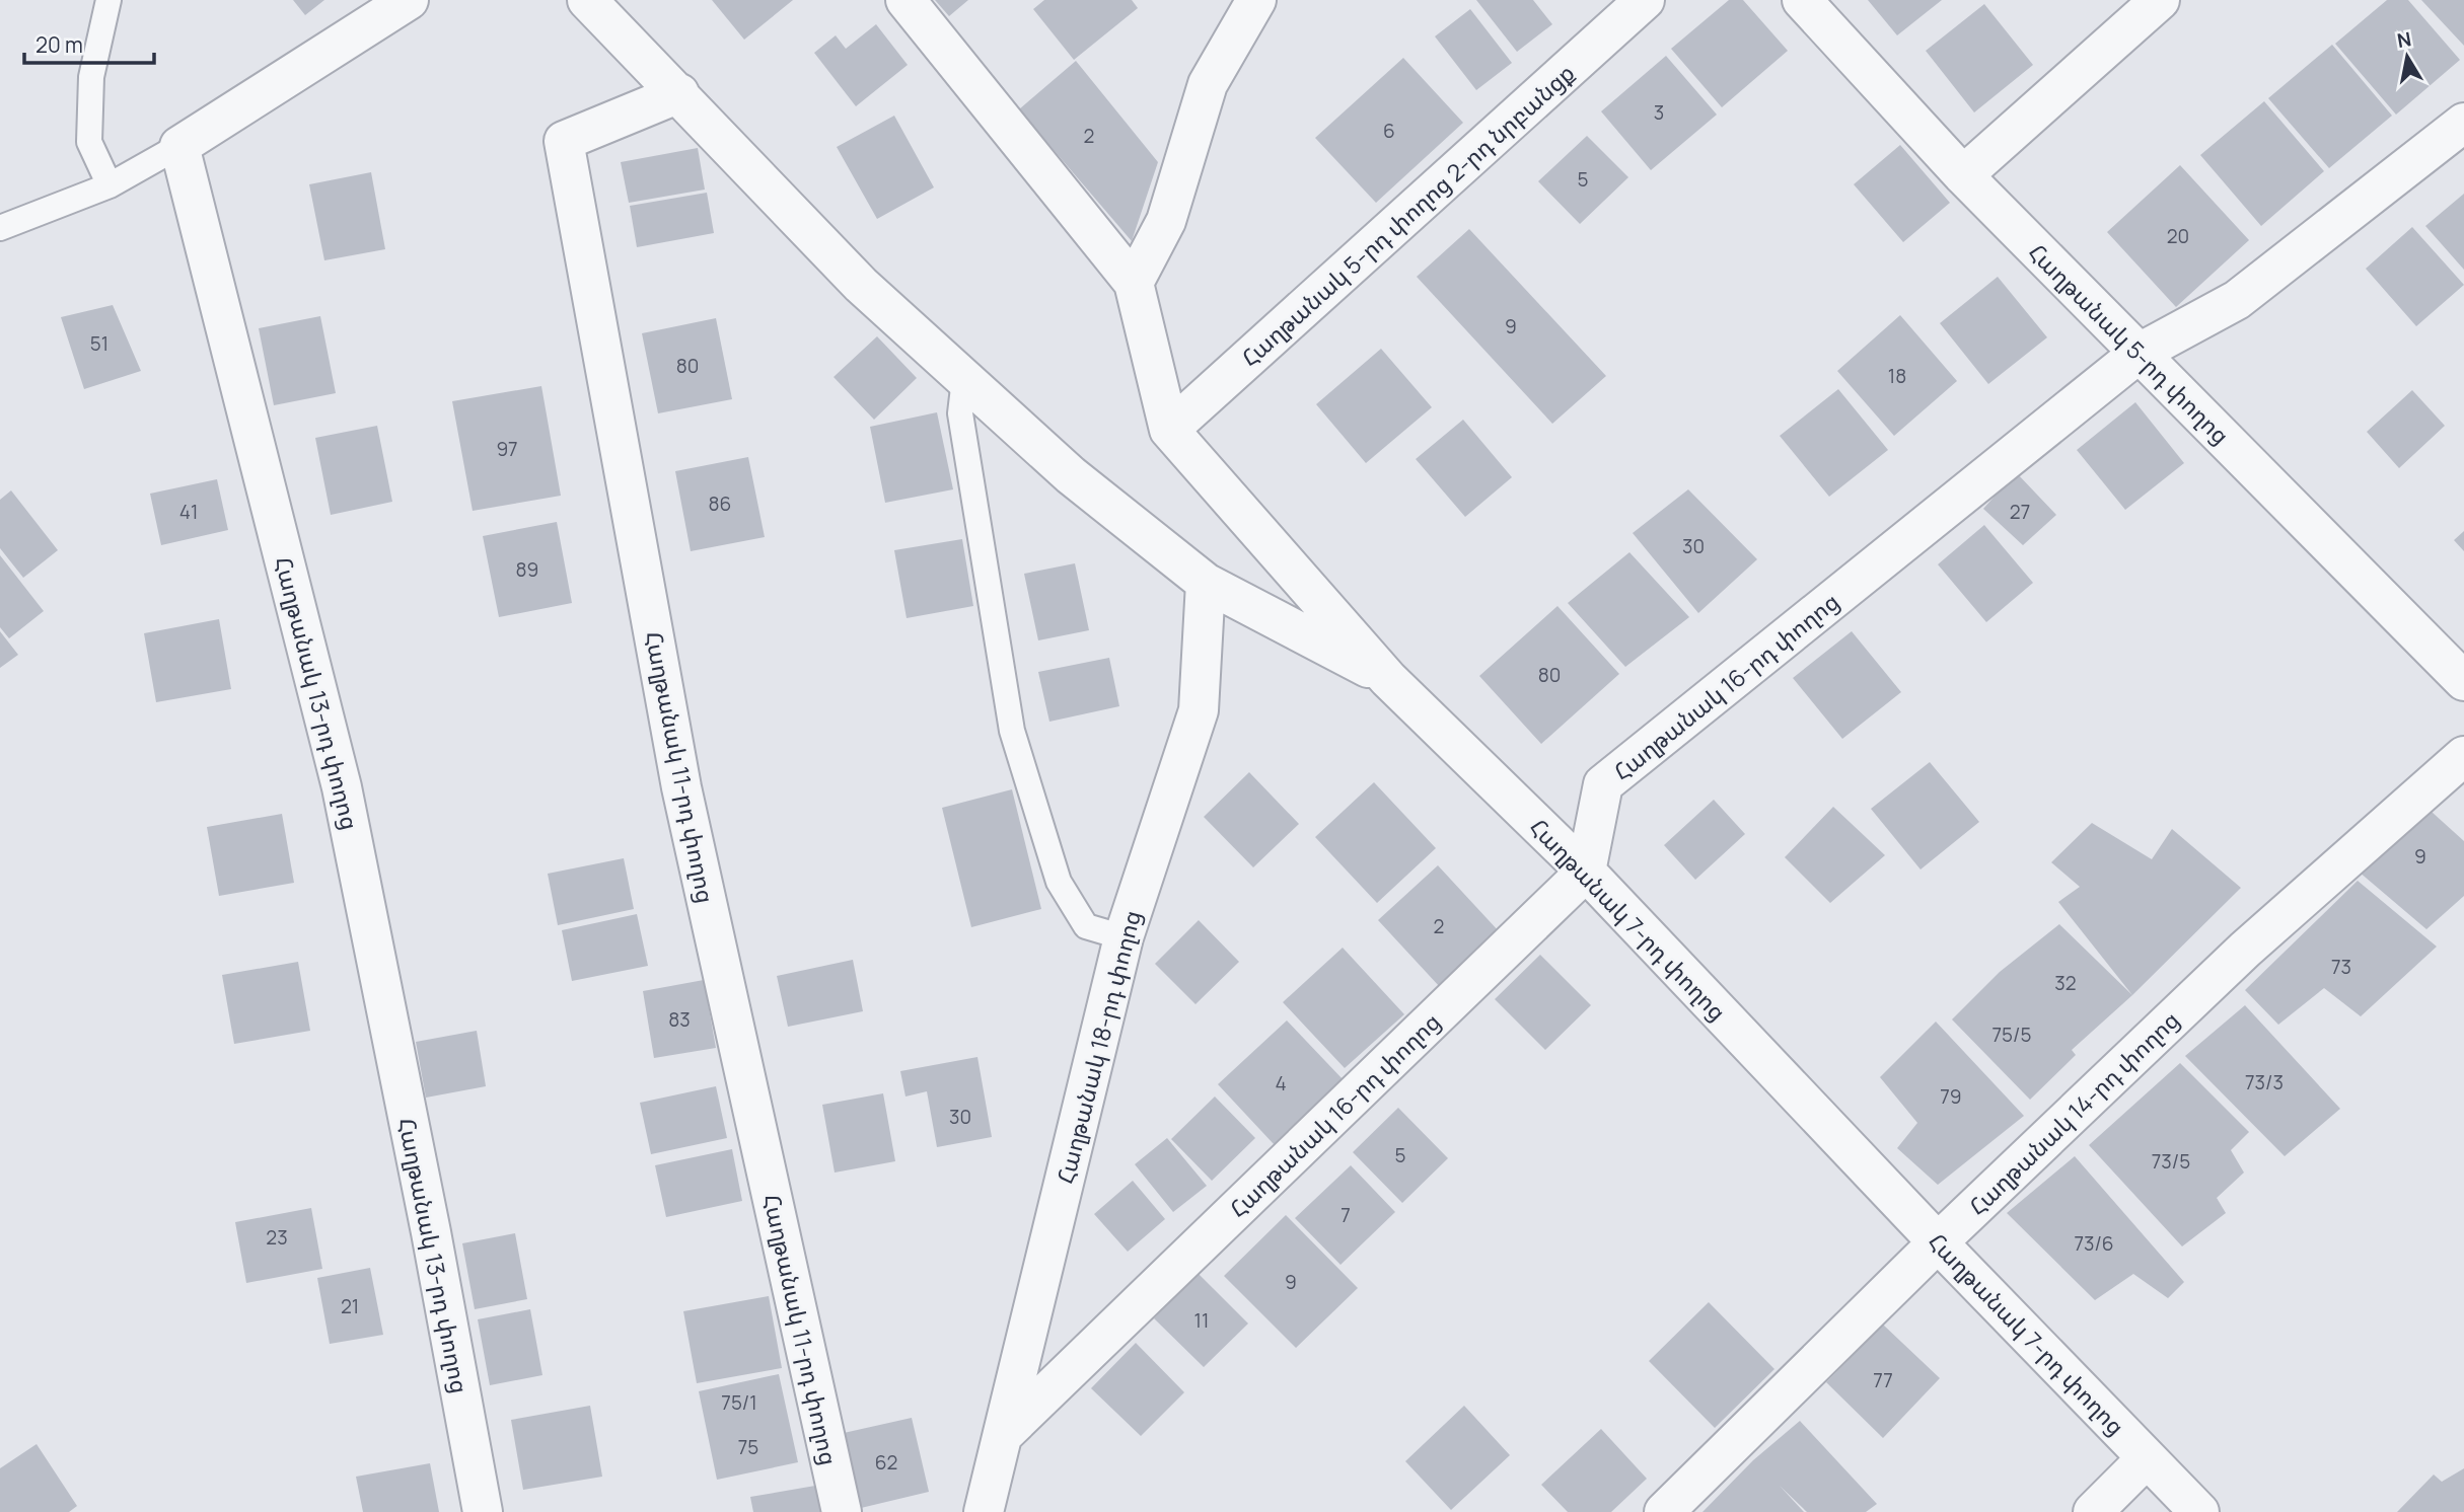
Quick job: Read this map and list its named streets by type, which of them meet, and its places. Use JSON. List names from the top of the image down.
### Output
{
  "streets": {
    "street": [
      "Հաղթանակ 5-րդ փողոց 2-րդ նրբանցք",
      "Հաղթանակ 5-րդ փողոց",
      "Հաղթանակ 16-րդ փողոց",
      "Հաղթանակ 13-րդ փողոց",
      "Հաղթանակ 11-րդ փողոց",
      "Հաղթանակ 7-րդ փողոց",
      "Հաղթանակ 18-րդ փողոց",
      "Հաղթանակ 14-րդ փողոց"
    ]
  },
  "crossings": [
    ["Հաղթանակ 5-րդ փողոց 2-րդ նրբանցք", "Հաղթանակ 7-րդ փողոց"],
    ["Հաղթանակ 5-րդ փողոց", "Հաղթանակ 16-րդ փողոց"],
    ["Հաղթանակ 16-րդ փողոց", "Հաղթանակ 7-րդ փողոց"],
    ["Հաղթանակ 16-րդ փողոց", "Հաղթանակ 18-րդ փողոց"],
    ["Հաղթանակ 7-րդ փողոց", "Հաղթանակ 14-րդ փողոց"]
  ],
  "house_numbers": [
    "3",
    "6",
    "2",
    "5",
    "20",
    "9",
    "51",
    "80",
    "18",
    "97",
    "86",
    "41",
    "27",
    "30",
    "89",
    "80",
    "9",
    "2",
    "73",
    "32",
    "83",
    "75/5",
    "73/3",
    "4",
    "79",
    "30",
    "5",
    "73/5",
    "7",
    "23",
    "73/6",
    "9",
    "21",
    "11",
    "77",
    "75/1",
    "75",
    "62"
  ],
  "scale_bar": "20 m",
  "north": "top"
}
